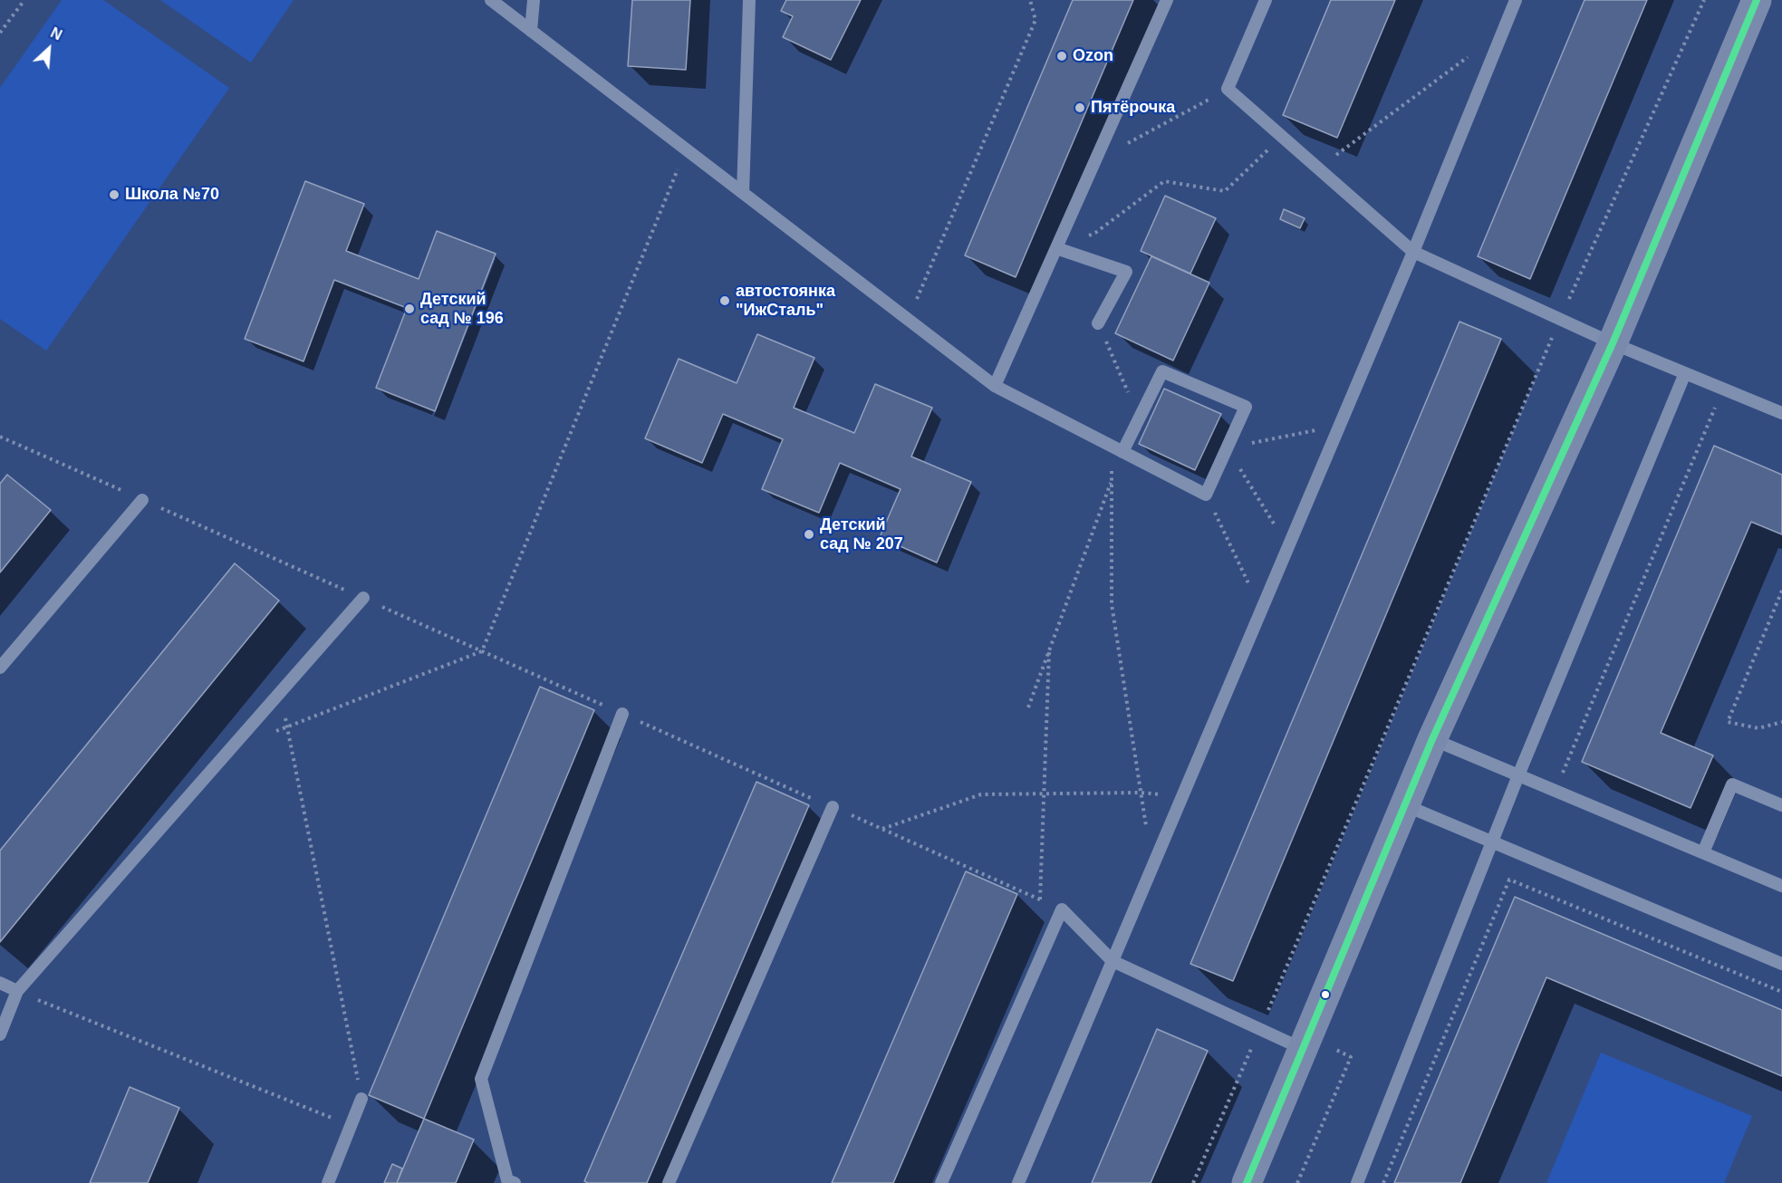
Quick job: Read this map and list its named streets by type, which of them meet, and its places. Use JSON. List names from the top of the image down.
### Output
{
  "places": [
    "Ozon",
    "Пятёрочка",
    "Школа №70",
    "автостоянка \"ИжСталь\"",
    "Детский сад № 196",
    "Детский сад № 207"
  ],
  "north": "top right"
}
